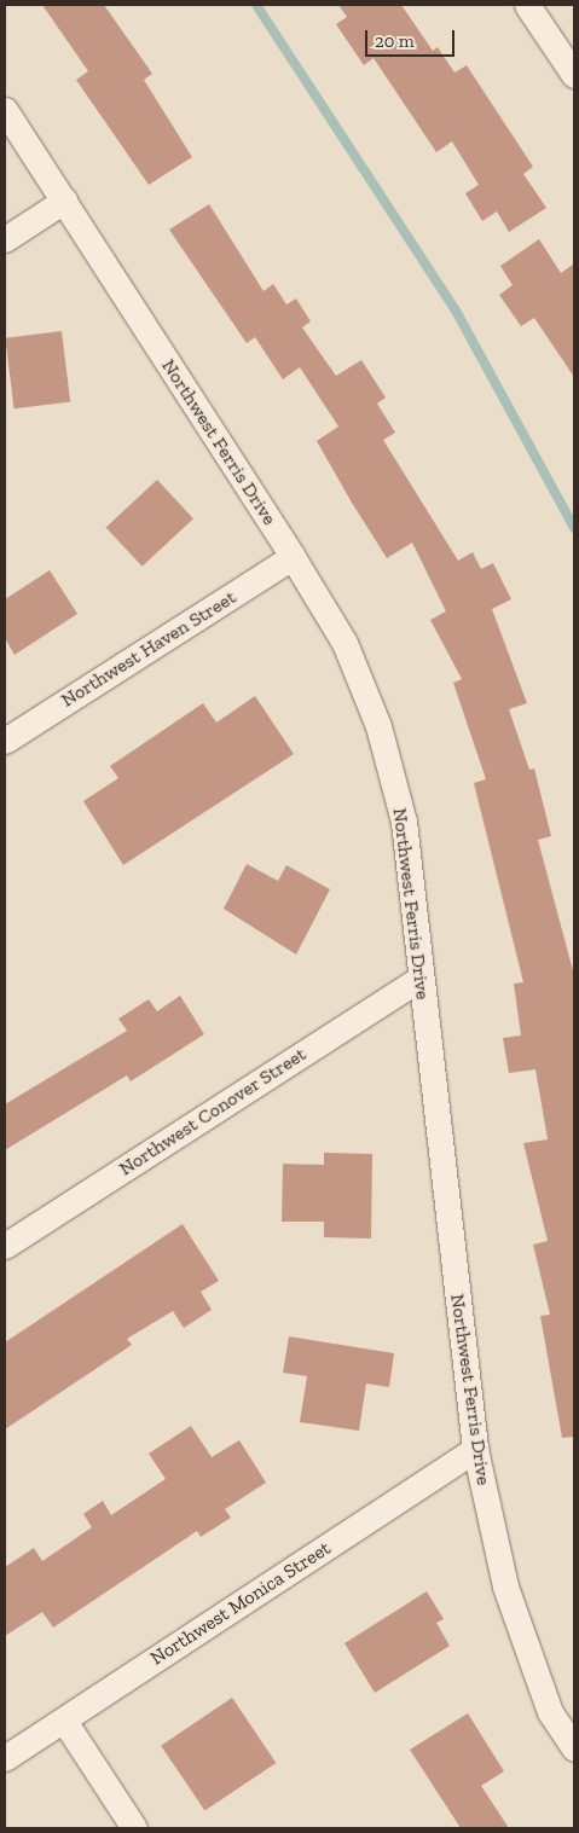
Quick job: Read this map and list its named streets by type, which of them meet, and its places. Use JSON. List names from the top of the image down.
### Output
{
  "streets": {
    "street": [
      "Northwest Ferris Drive",
      "Northwest Haven Street",
      "Northwest Conover Street",
      "Northwest Monica Street"
    ]
  },
  "crossings": [
    ["Northwest Ferris Drive", "Northwest Haven Street"],
    ["Northwest Ferris Drive", "Northwest Conover Street"],
    ["Northwest Ferris Drive", "Northwest Monica Street"]
  ],
  "scale_bar": "20 m"
}
